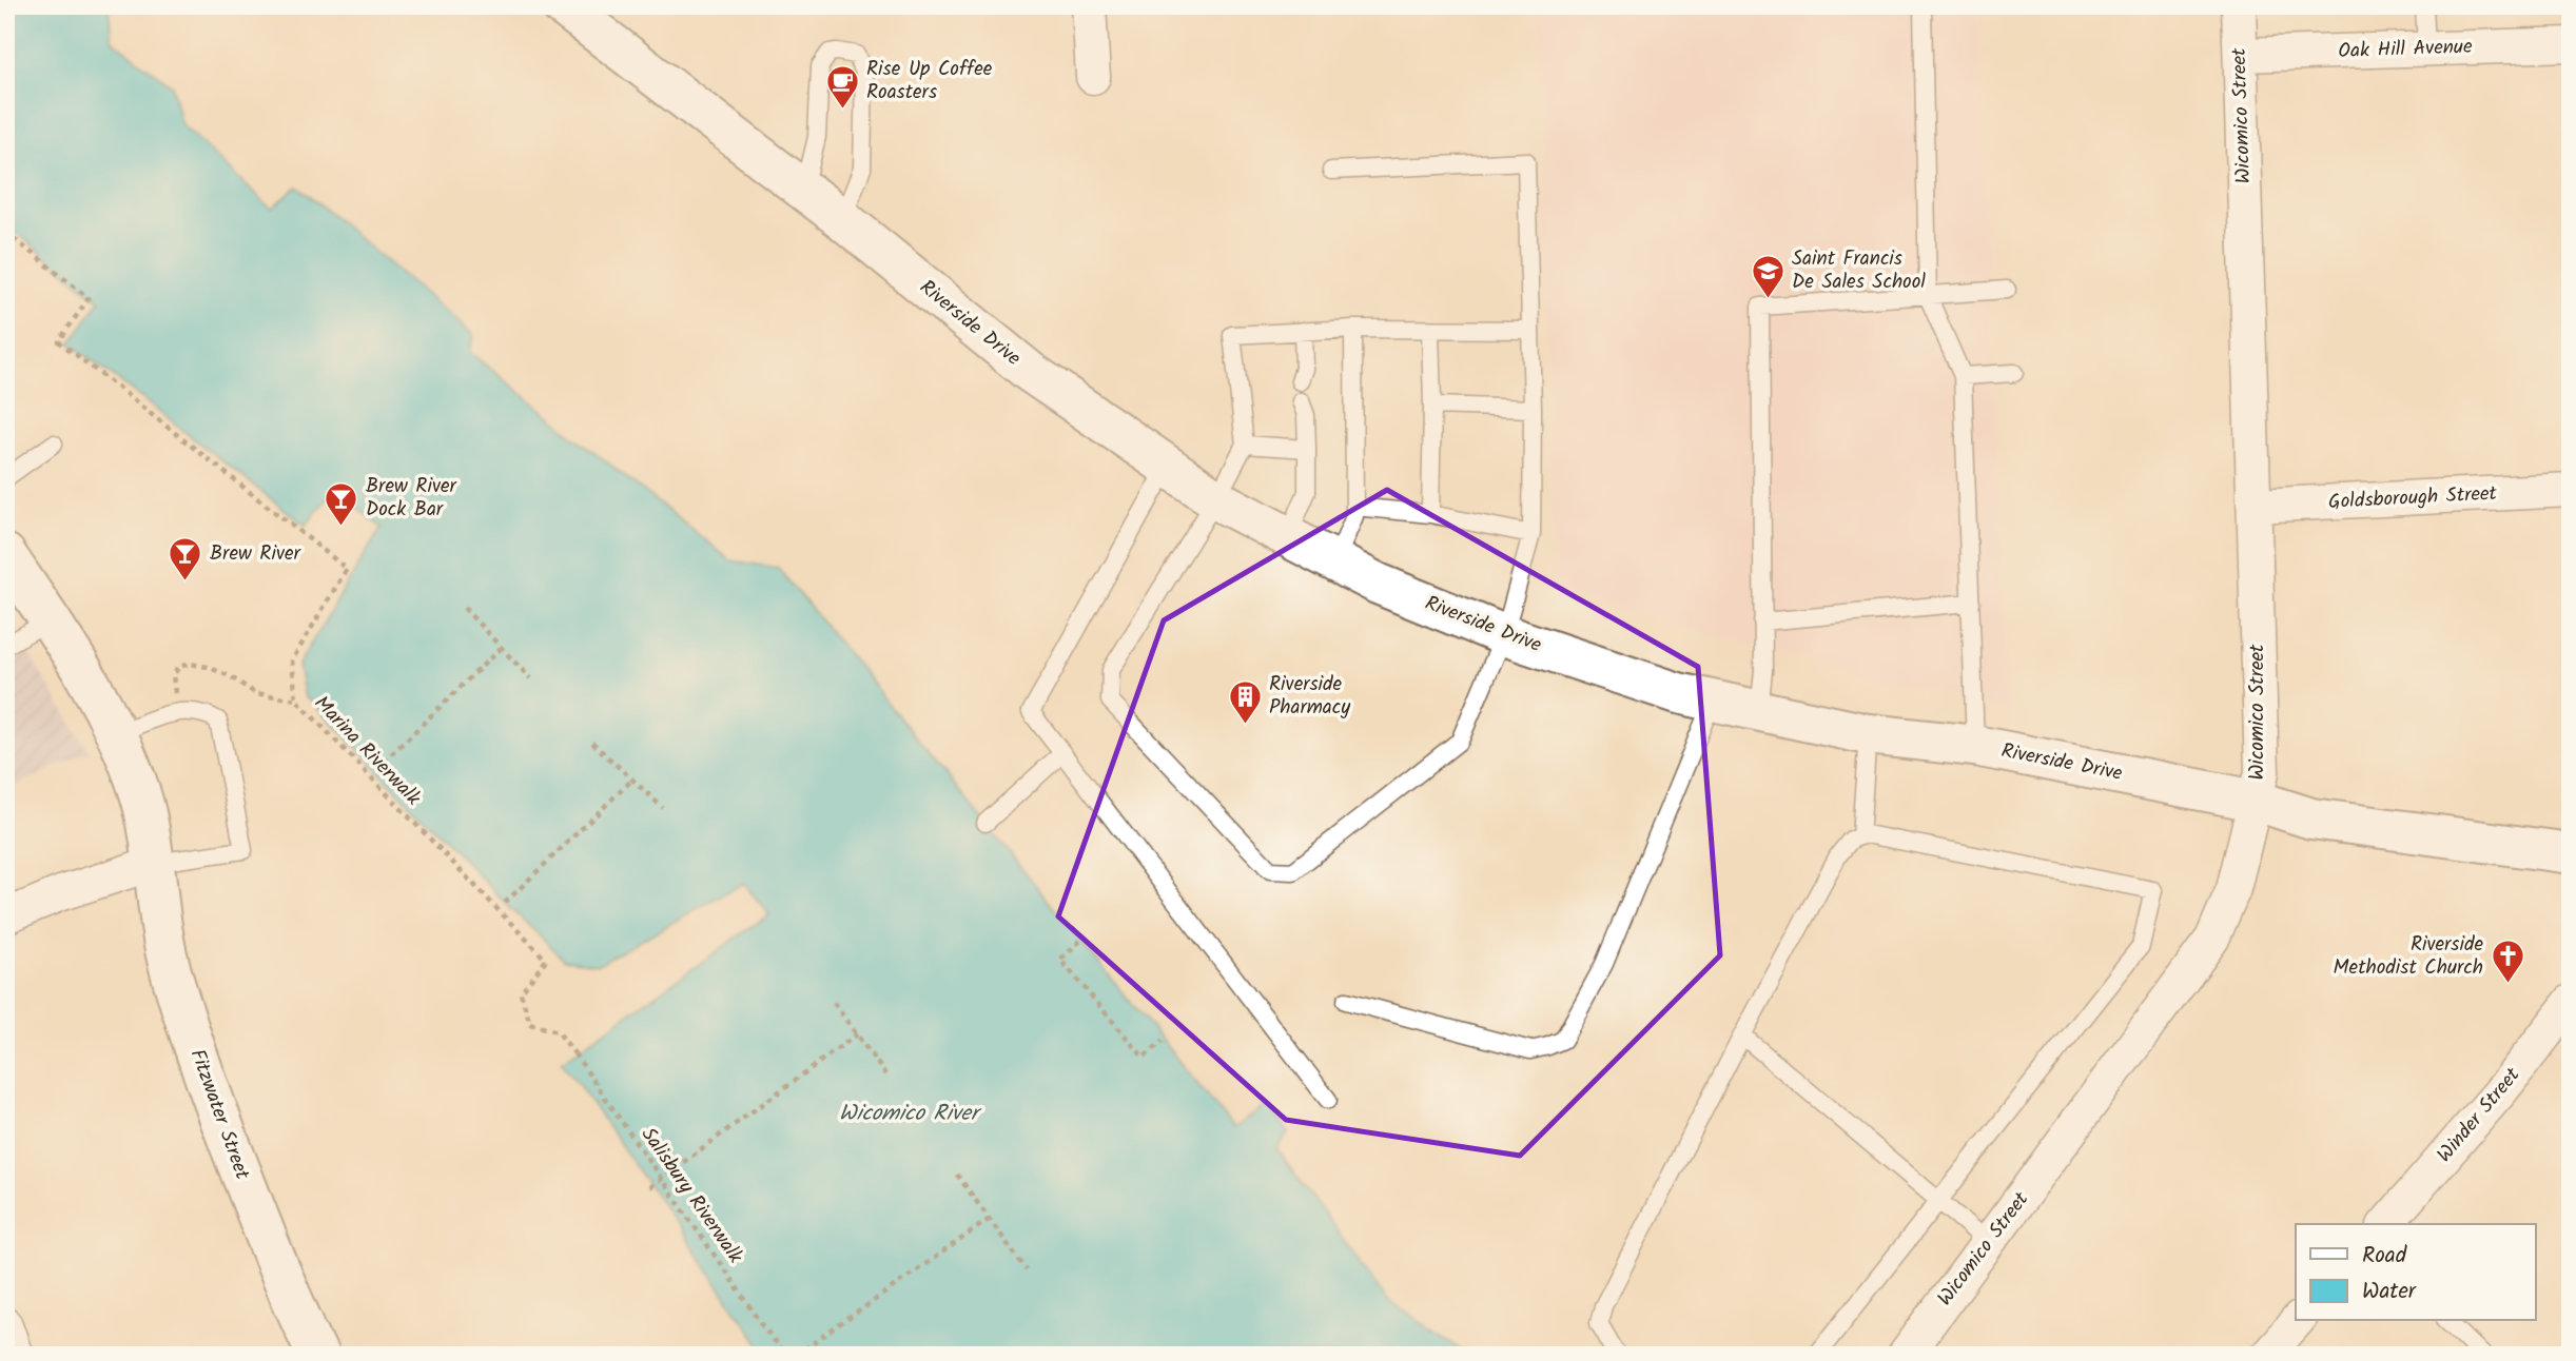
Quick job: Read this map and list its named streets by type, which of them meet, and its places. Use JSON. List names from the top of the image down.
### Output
{
  "streets": {
    "street": [
      "Oak Hill Avenue",
      "Wicomico Street",
      "Riverside Drive",
      "Goldsborough Street",
      "Fitzwater Street",
      "Winder Street"
    ],
    "path": ["Marina Riverwalk", "Salisbury Riverwalk"]
  },
  "crossings": [
    ["Oak Hill Avenue", "Wicomico Street"],
    ["Wicomico Street", "Riverside Drive"],
    ["Wicomico Street", "Goldsborough Street"],
    ["Marina Riverwalk", "Salisbury Riverwalk"]
  ],
  "water": ["Wicomico River"],
  "places": {
    "cafe": ["Rise Up Coffee Roasters"],
    "school or university": ["Saint Francis De Sales School"],
    "bar": ["Brew River Dock Bar", "Brew River"],
    "building": ["Riverside Pharmacy"],
    "church": ["Riverside Methodist Church"]
  },
  "legend": ["Road", "Water"]
}
